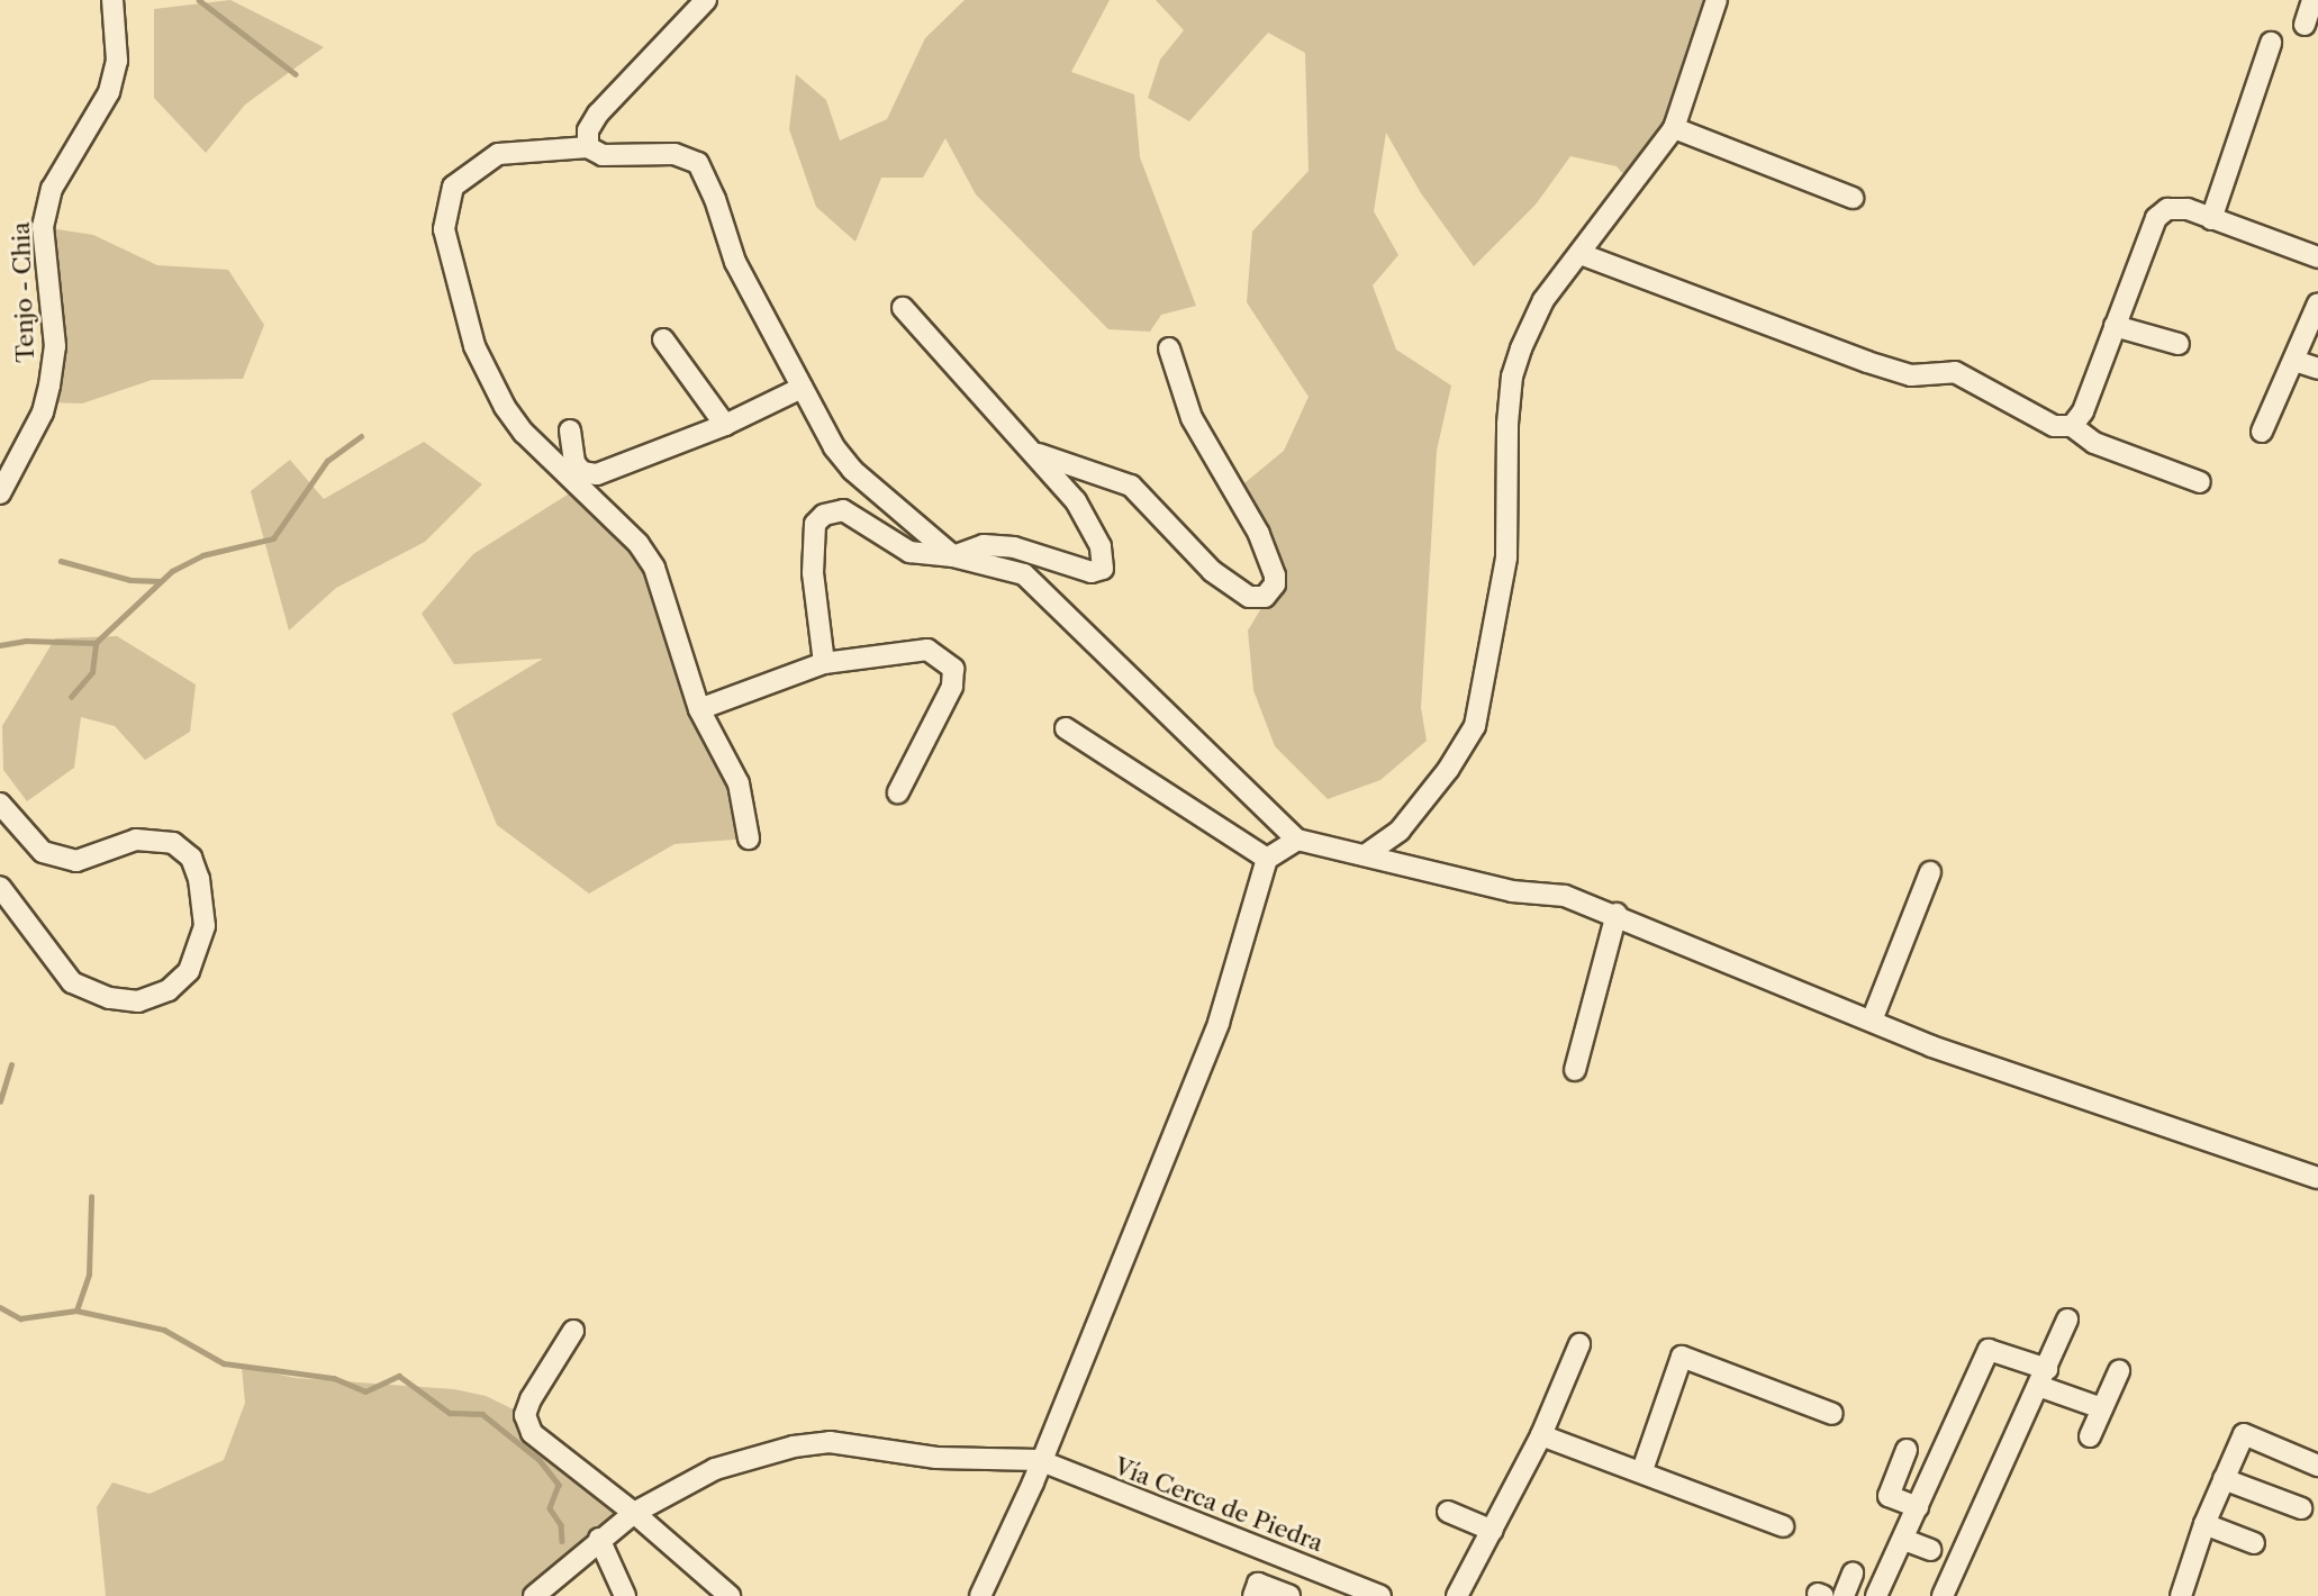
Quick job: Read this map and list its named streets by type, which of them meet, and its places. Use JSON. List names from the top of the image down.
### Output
{
  "streets": {
    "street": ["Tenjo - Chia", "Vía Cerca de Piedra"]
  }
}
